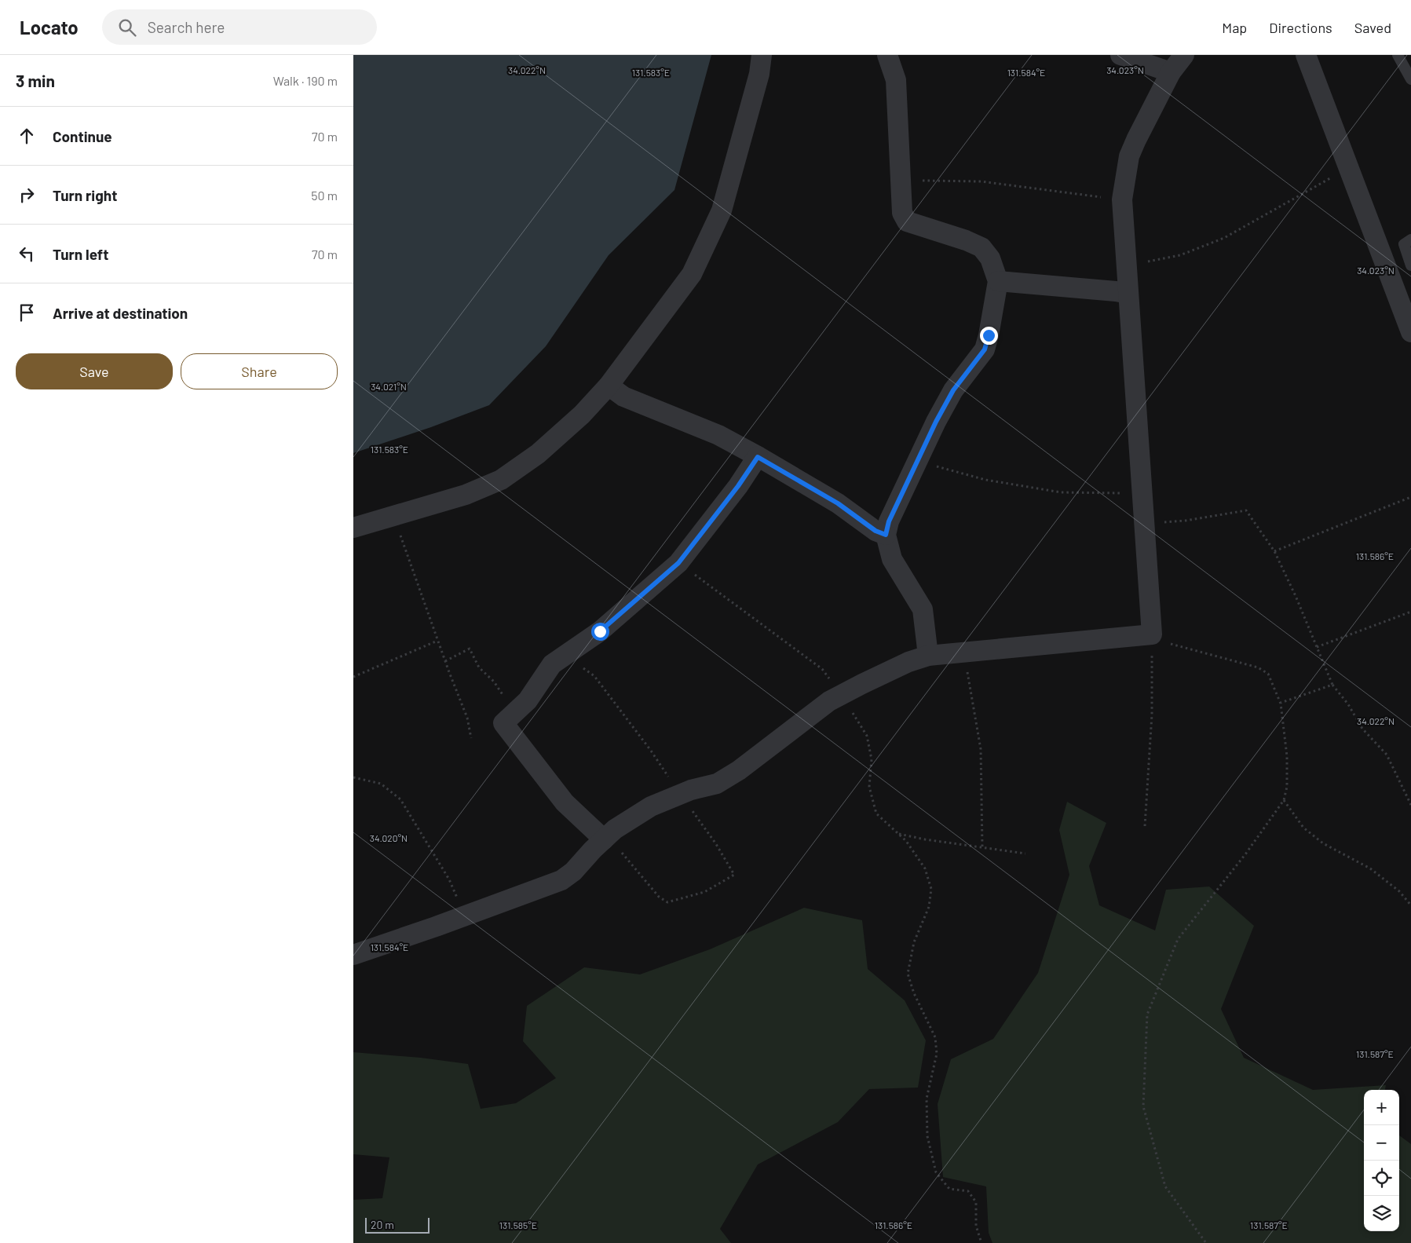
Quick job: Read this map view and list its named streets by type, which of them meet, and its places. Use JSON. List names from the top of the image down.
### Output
{
  "scale_bar": "20 m",
  "page": {
    "header": "Locato",
    "search": "Search here",
    "nav": ["Map", "Directions", "Saved"],
    "heading": ["3 min", "Walk · 190 m"],
    "list": [
      ["Continue", "70 m"],
      ["Turn right", "50 m"],
      ["Turn left", "70 m"],
      "Arrive at destination"
    ],
    "buttons": ["Save", "Share"],
    "map_buttons": ["+", "−"],
    "scale": "20 m"
  },
  "coordinates": [
    "34.022°N",
    "34.023°N",
    "131.583°E",
    "131.584°E",
    "34.021°N",
    "131.586°E",
    "34.020°N",
    "131.587°E",
    "131.585°E"
  ]
}
